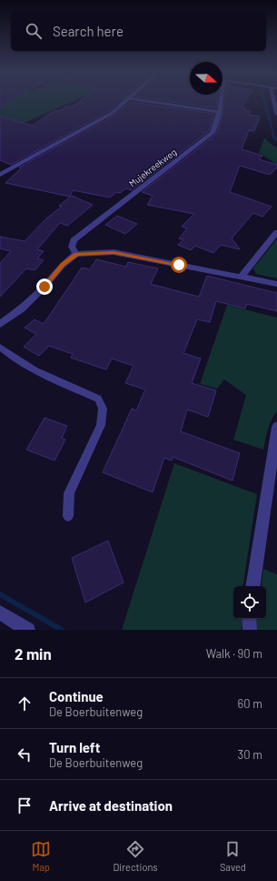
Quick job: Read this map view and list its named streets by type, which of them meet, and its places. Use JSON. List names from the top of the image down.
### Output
{
  "streets": {
    "street": ["Mujekreekweg"]
  },
  "north": "right",
  "page": {
    "search": "Search here",
    "heading": ["2 min", "Walk · 90 m"],
    "list": [
      ["Continue", "De Boerbuitenweg", "60 m"],
      ["Turn left", "De Boerbuitenweg", "30 m"],
      "Arrive at destination"
    ],
    "nav": ["Map", "Directions", "Saved"]
  }
}
